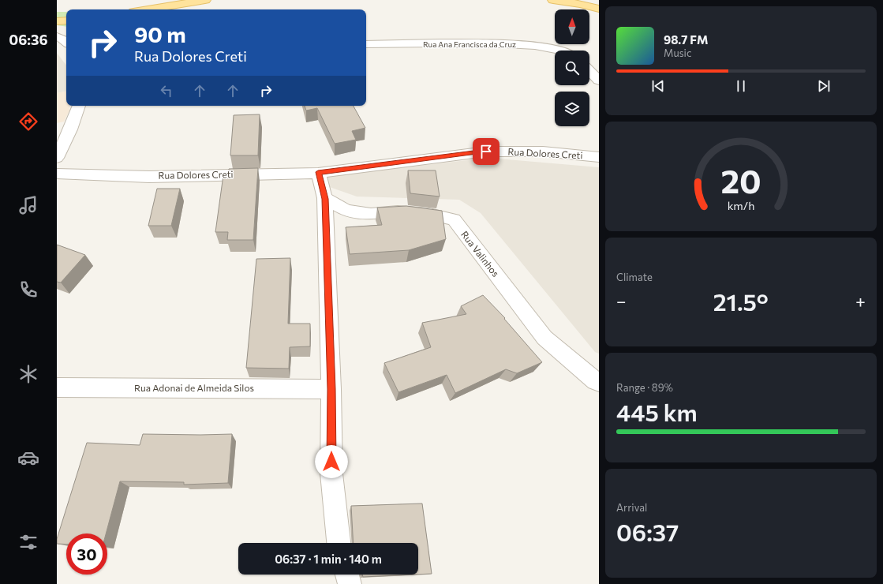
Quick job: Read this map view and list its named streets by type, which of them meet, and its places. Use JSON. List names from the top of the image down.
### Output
{
  "streets": {
    "street": [
      "Rua Ana Francisca da Cruz",
      "Rua Dolores Creti",
      "Rua Valinhos",
      "Rua Adonai de Almeida Silos"
    ]
  },
  "north": "top",
  "page": {
    "tabs": "06:36",
    "turn": ["90 m", "Rua Dolores Creti"],
    "song": ["98.7 FM", "Music"],
    "tile": [
      "Climate",
      ["Range · 89%", "445 km"],
      ["Arrival", "06:37"]
    ],
    "heat": ["−", "21.5°", "+"],
    "limit": "30",
    "trip": "06:37 · 1 min · 140 m",
    "gauge": ["20", "km/h"]
  }
}
